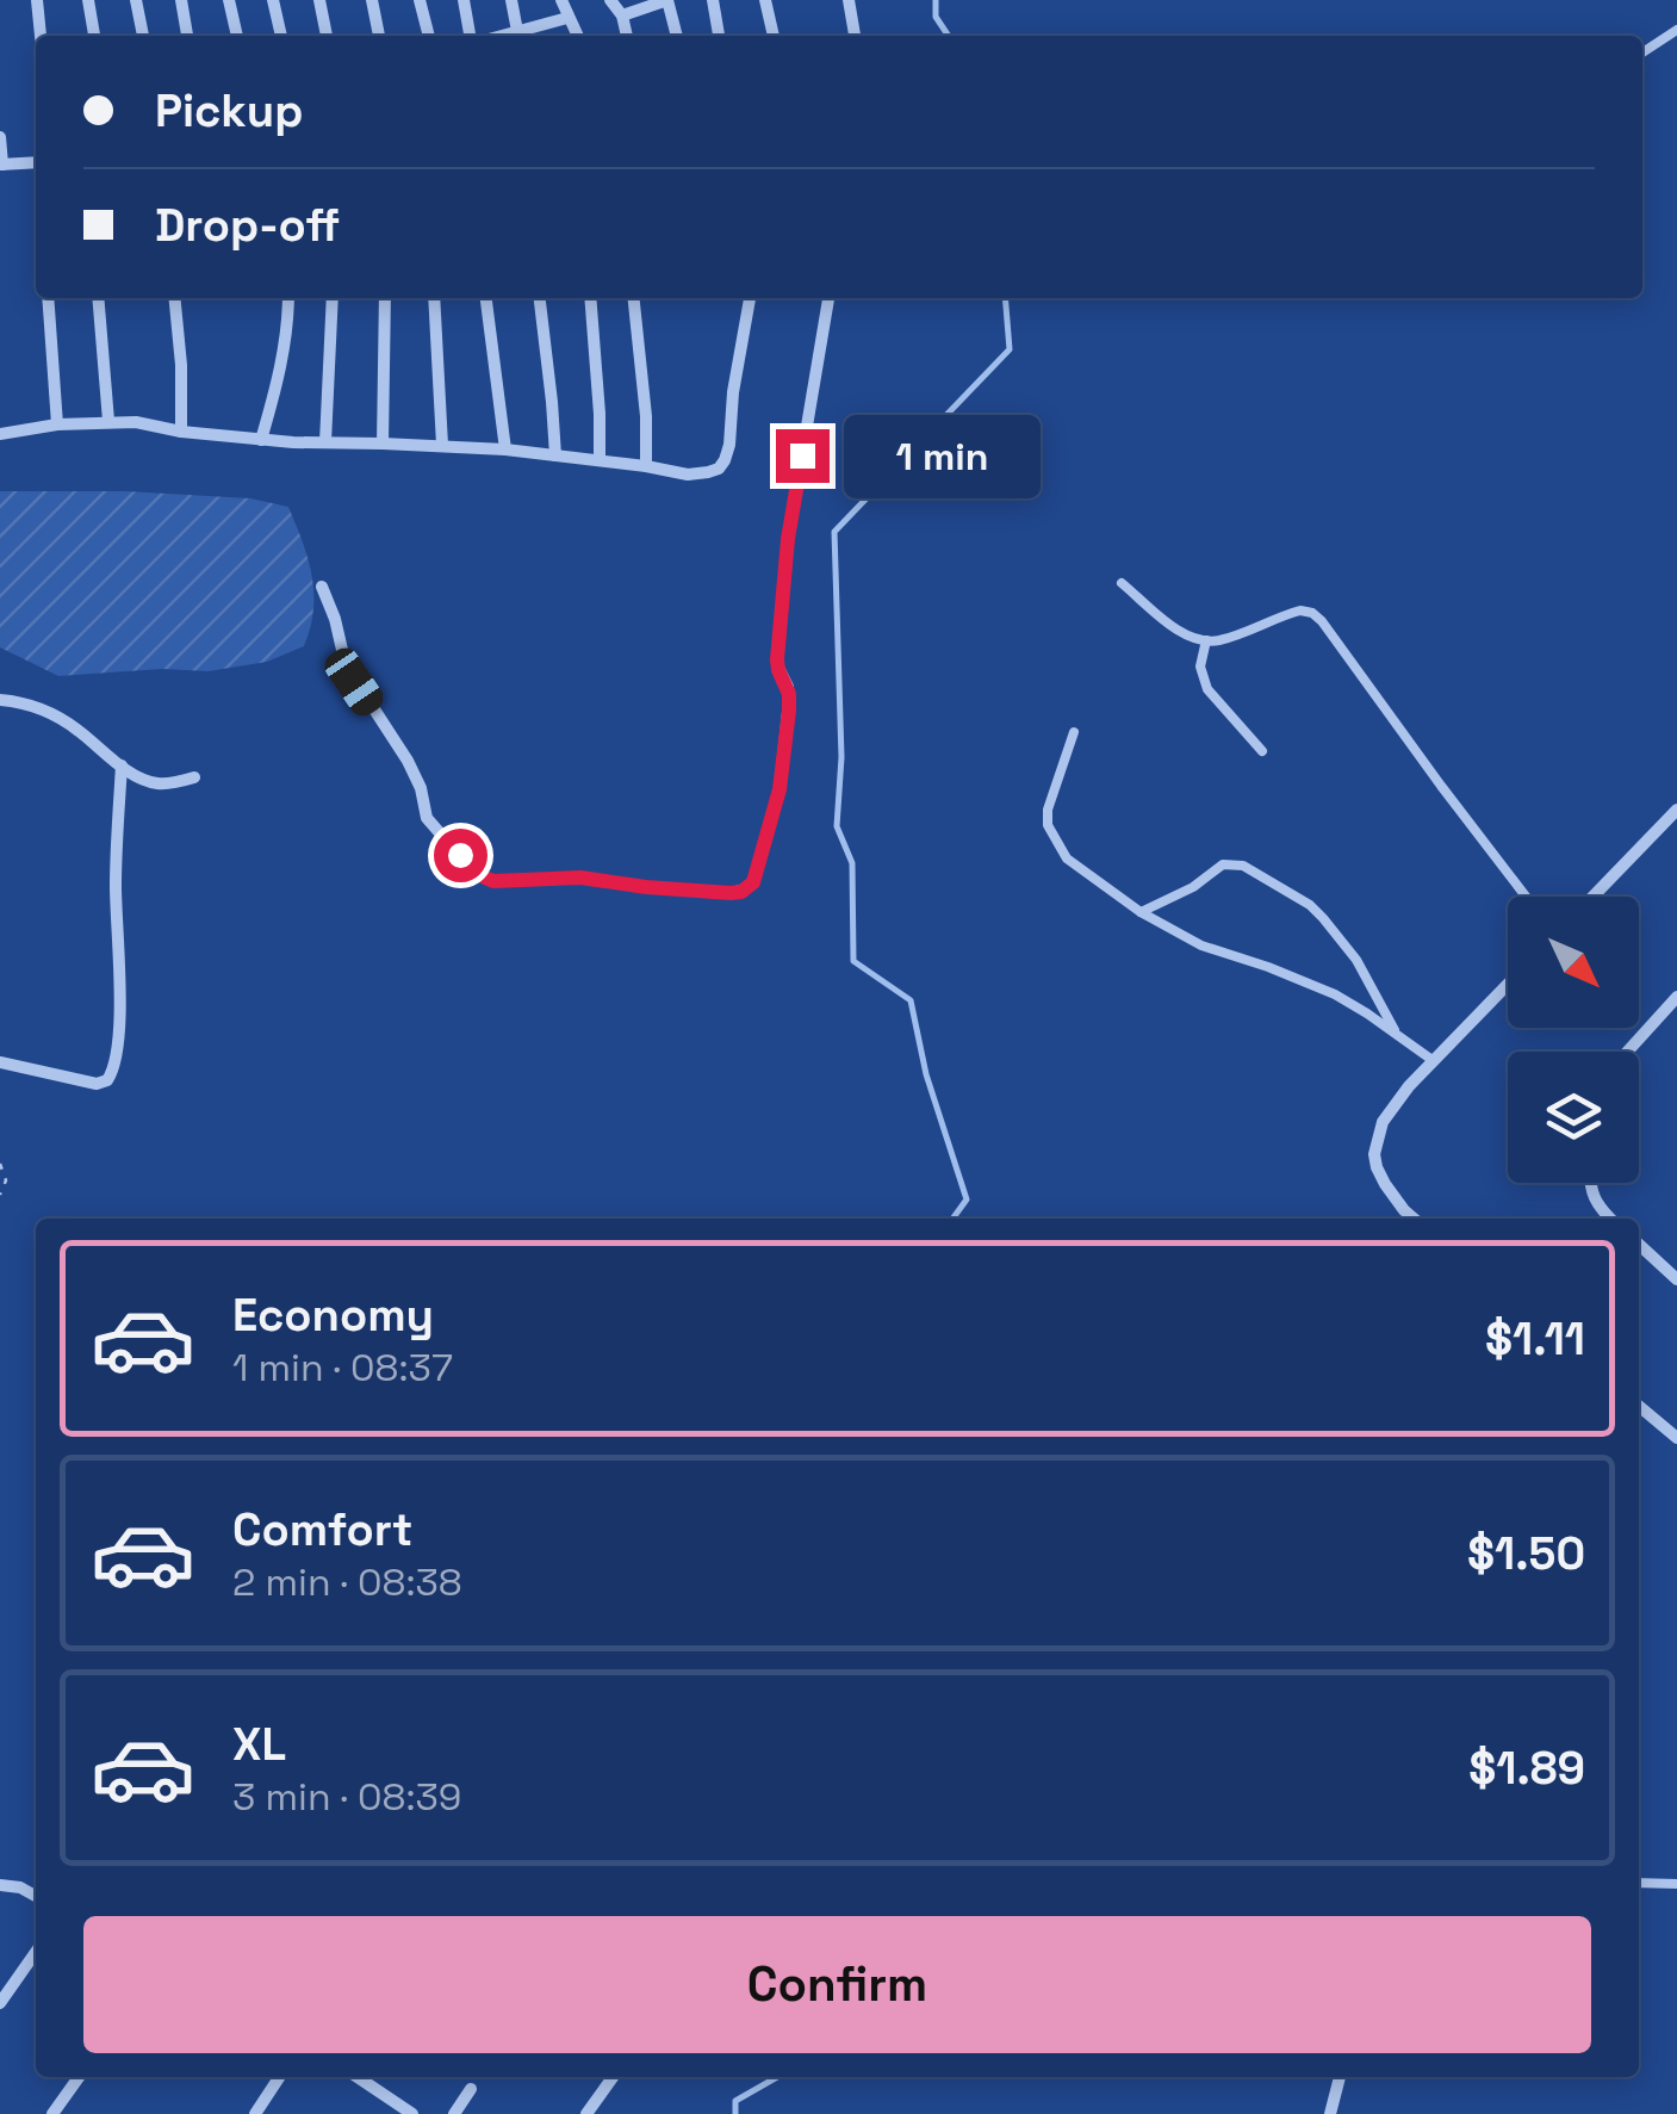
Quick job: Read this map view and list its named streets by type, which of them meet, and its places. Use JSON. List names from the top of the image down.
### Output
{
  "north": "bottom right",
  "page": {
    "banner": ["Pickup", "Drop-off"],
    "bubble": "1 min",
    "list": [
      {
        "name": "Economy",
        "note": "1 min · 08:37",
        "value": "$1.11"
      },
      {
        "name": "Comfort",
        "note": "2 min · 08:38",
        "value": "$1.50"
      },
      {
        "name": "XL",
        "note": "3 min · 08:39",
        "value": "$1.89"
      }
    ],
    "buttons": "Confirm"
  }
}
